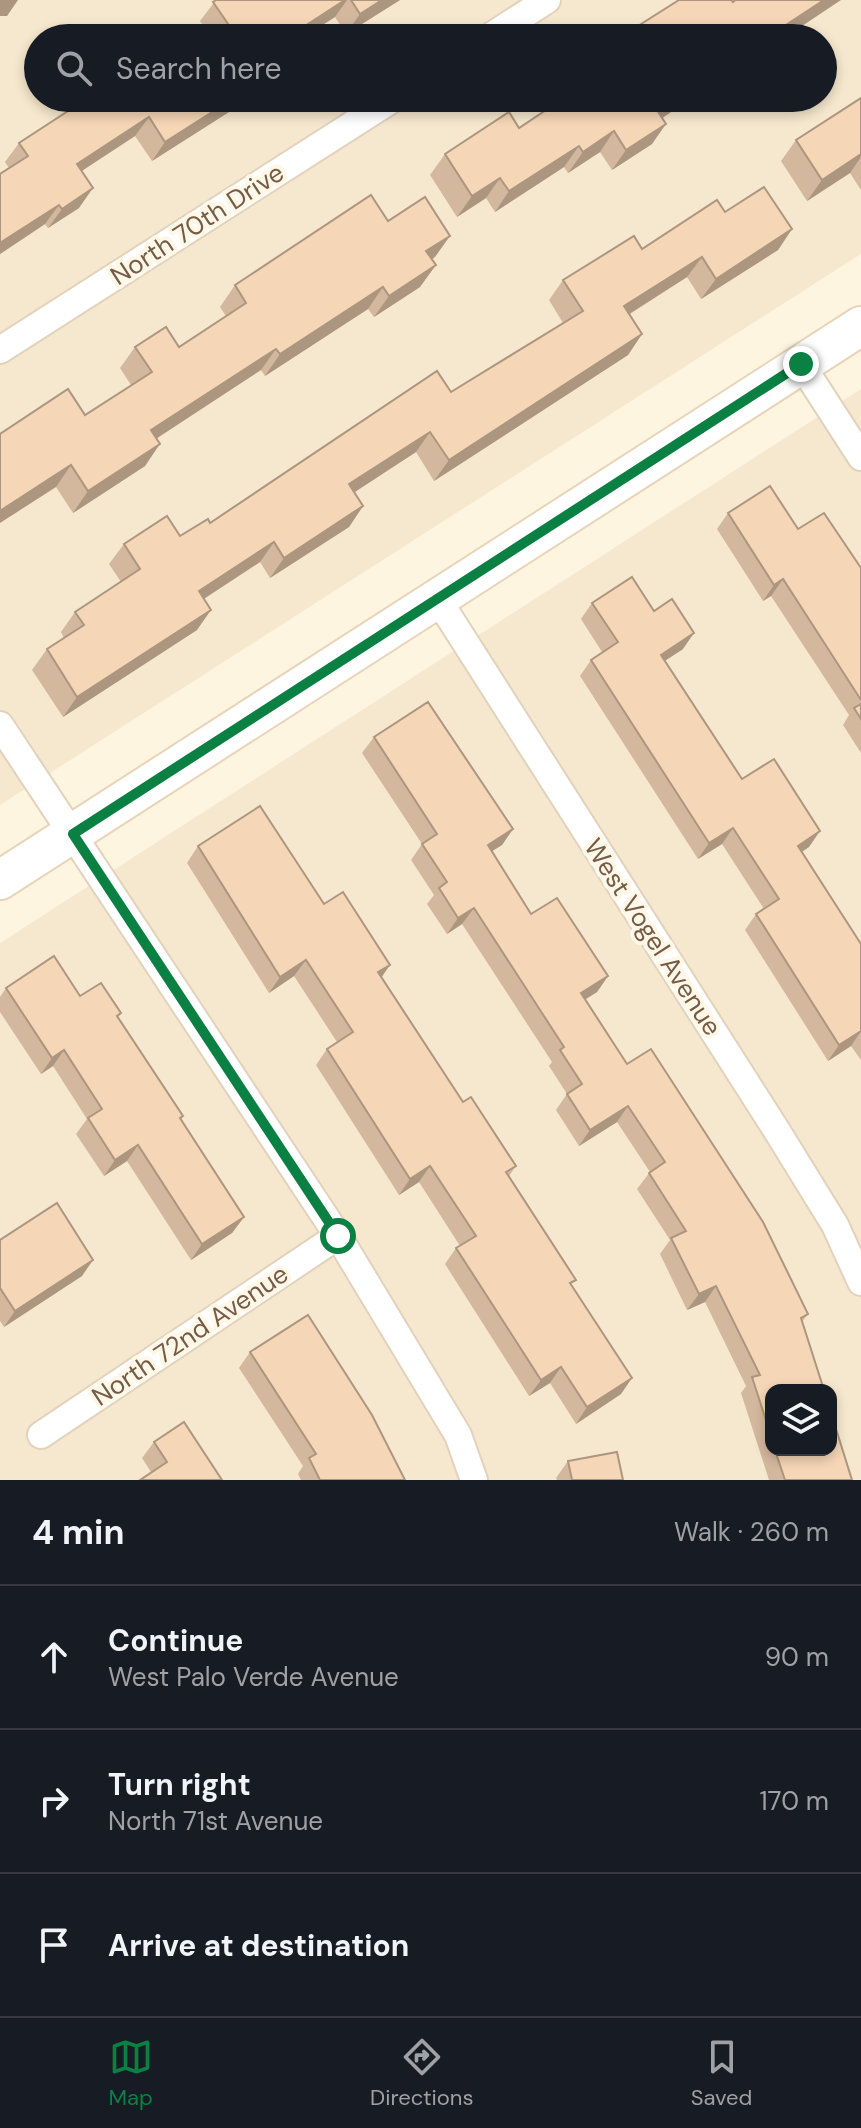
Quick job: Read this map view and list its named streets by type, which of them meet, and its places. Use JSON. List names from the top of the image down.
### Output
{
  "streets": {
    "street": ["North 70th Drive", "West Vogel Avenue", "North 72nd Avenue"]
  },
  "page": {
    "search": "Search here",
    "heading": ["4 min", "Walk · 260 m"],
    "list": [
      ["Continue", "West Palo Verde Avenue", "90 m"],
      ["Turn right", "North 71st Avenue", "170 m"],
      "Arrive at destination"
    ],
    "nav": ["Map", "Directions", "Saved"]
  }
}
